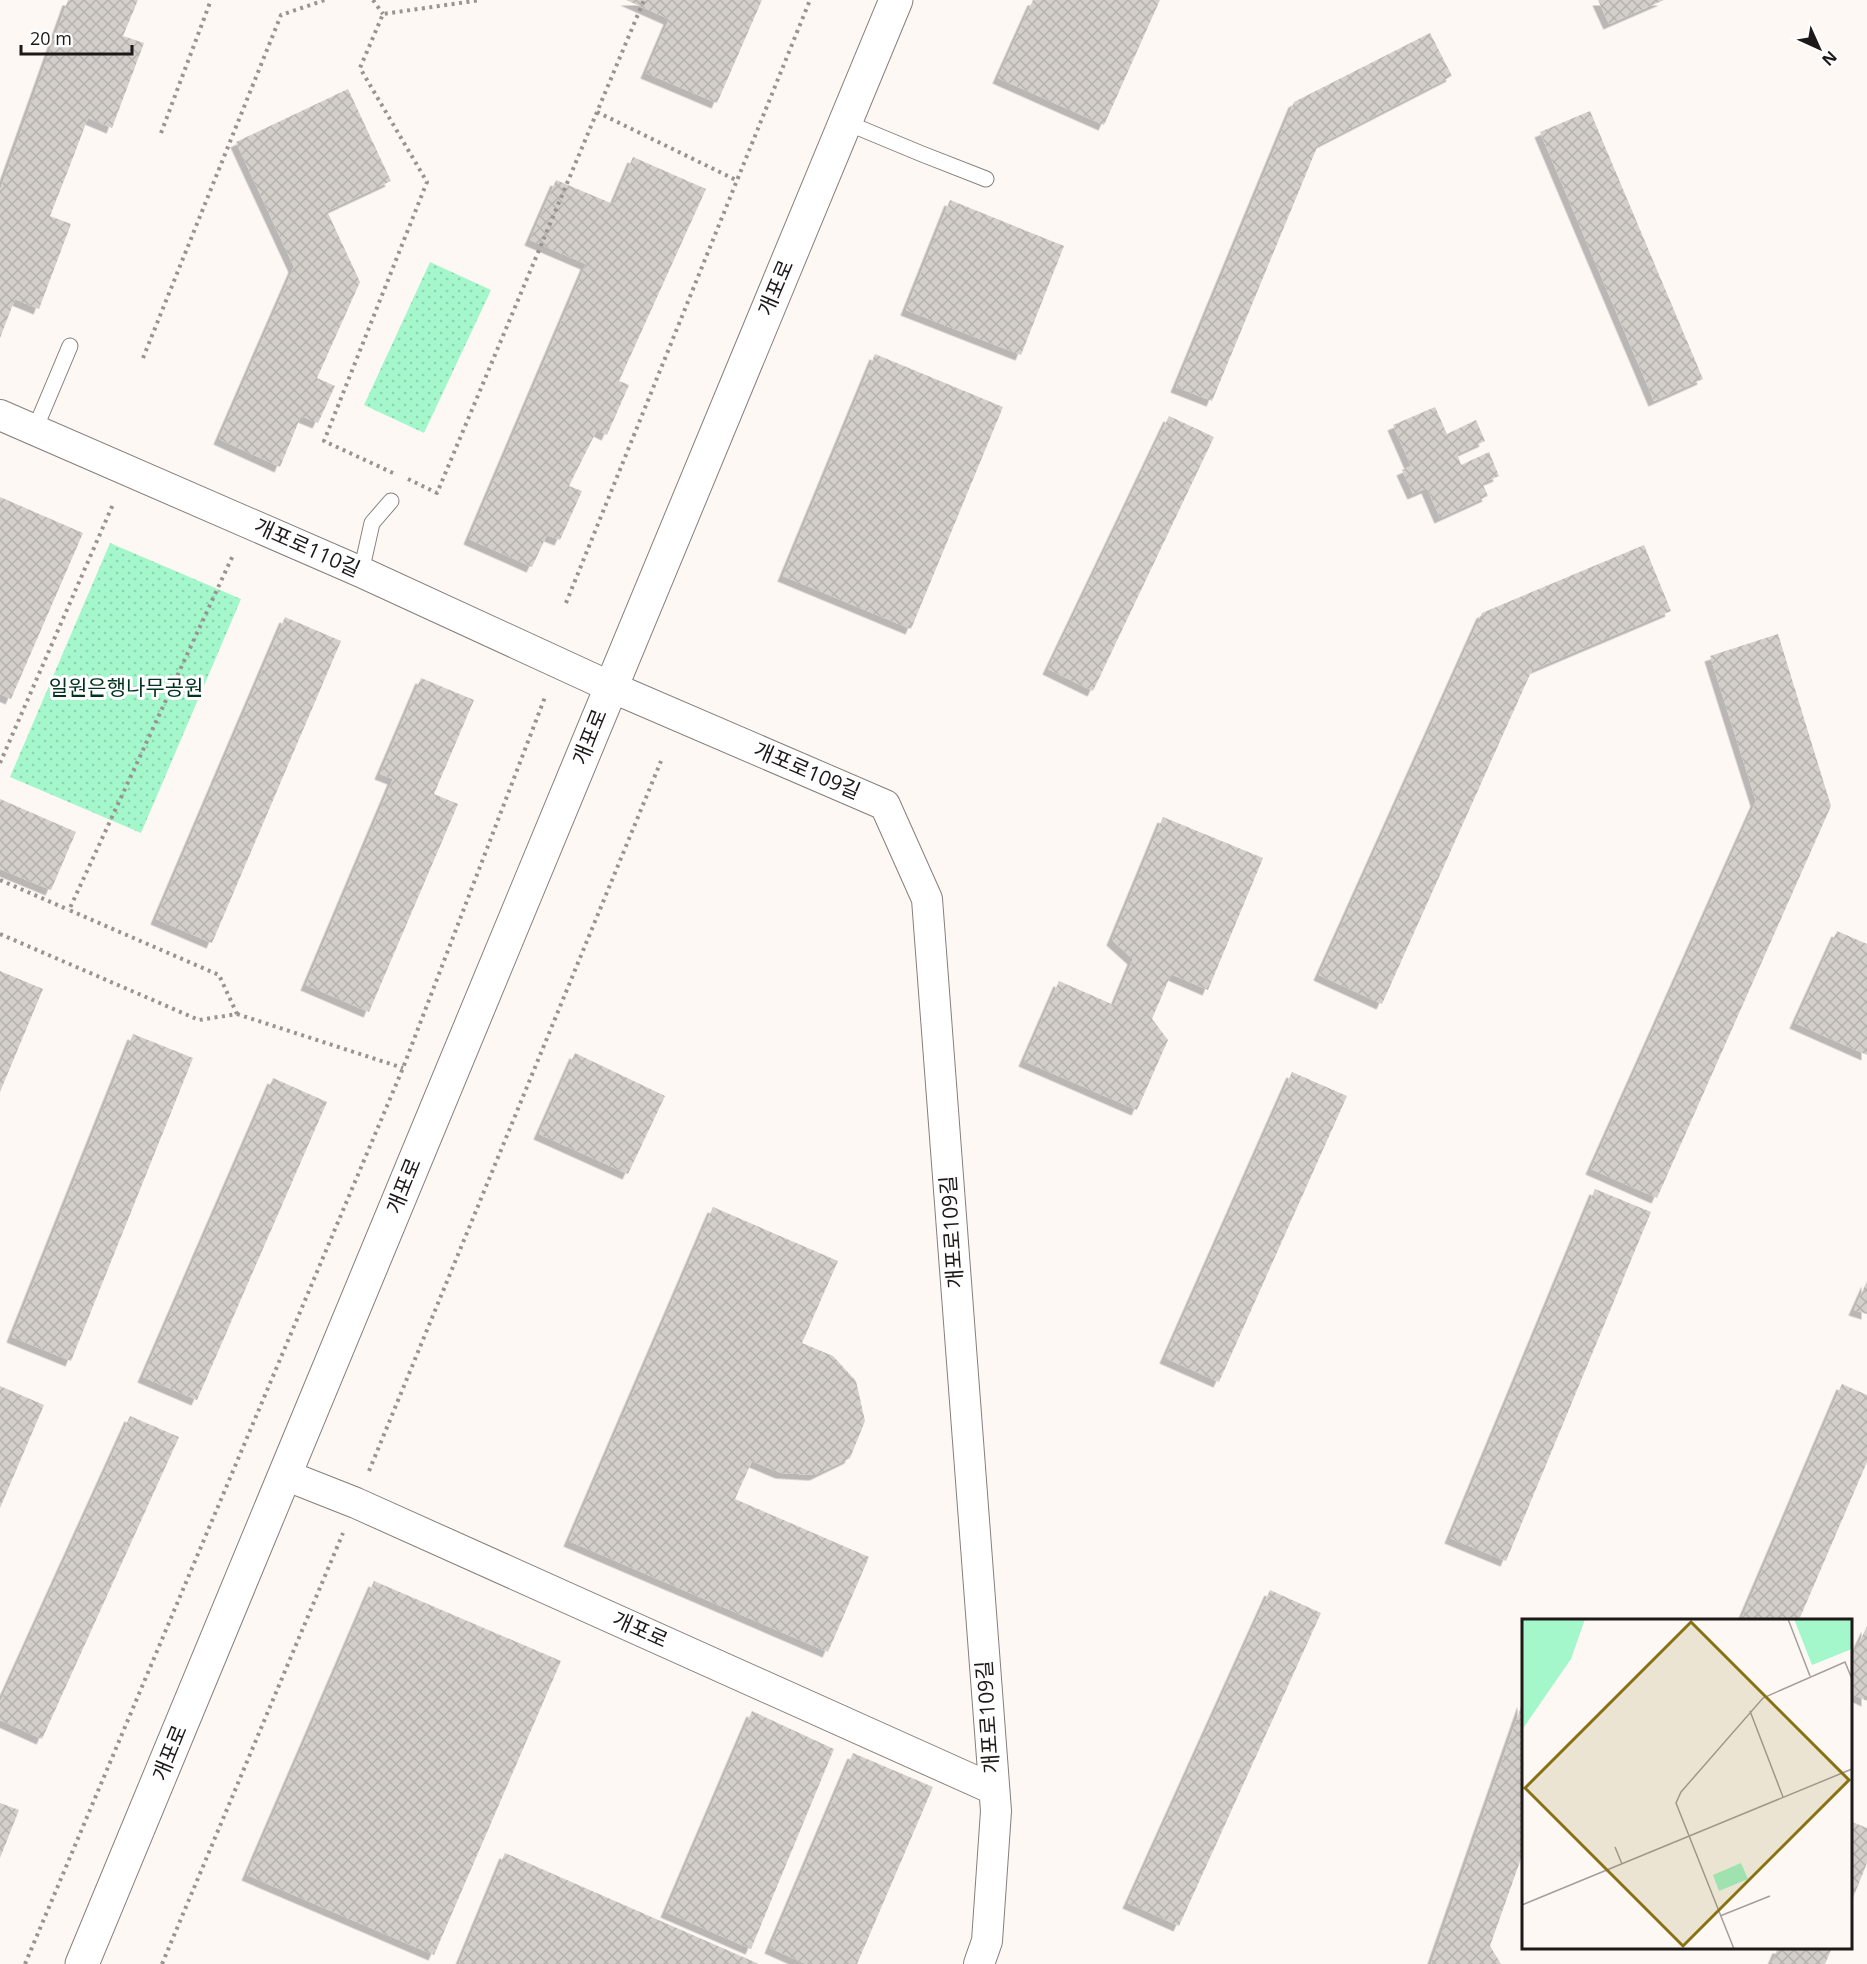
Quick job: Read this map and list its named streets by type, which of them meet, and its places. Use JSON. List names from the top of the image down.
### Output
{
  "streets": {
    "street": ["개포로", "개포로110길", "개포로109길"]
  },
  "crossings": [
    ["개포로", "개포로110길"],
    ["개포로", "개포로109길"],
    ["개포로110길", "개포로109길"]
  ],
  "parks": ["일원은행나무공원"],
  "scale_bar": "20 m",
  "north": "bottom right"
}
